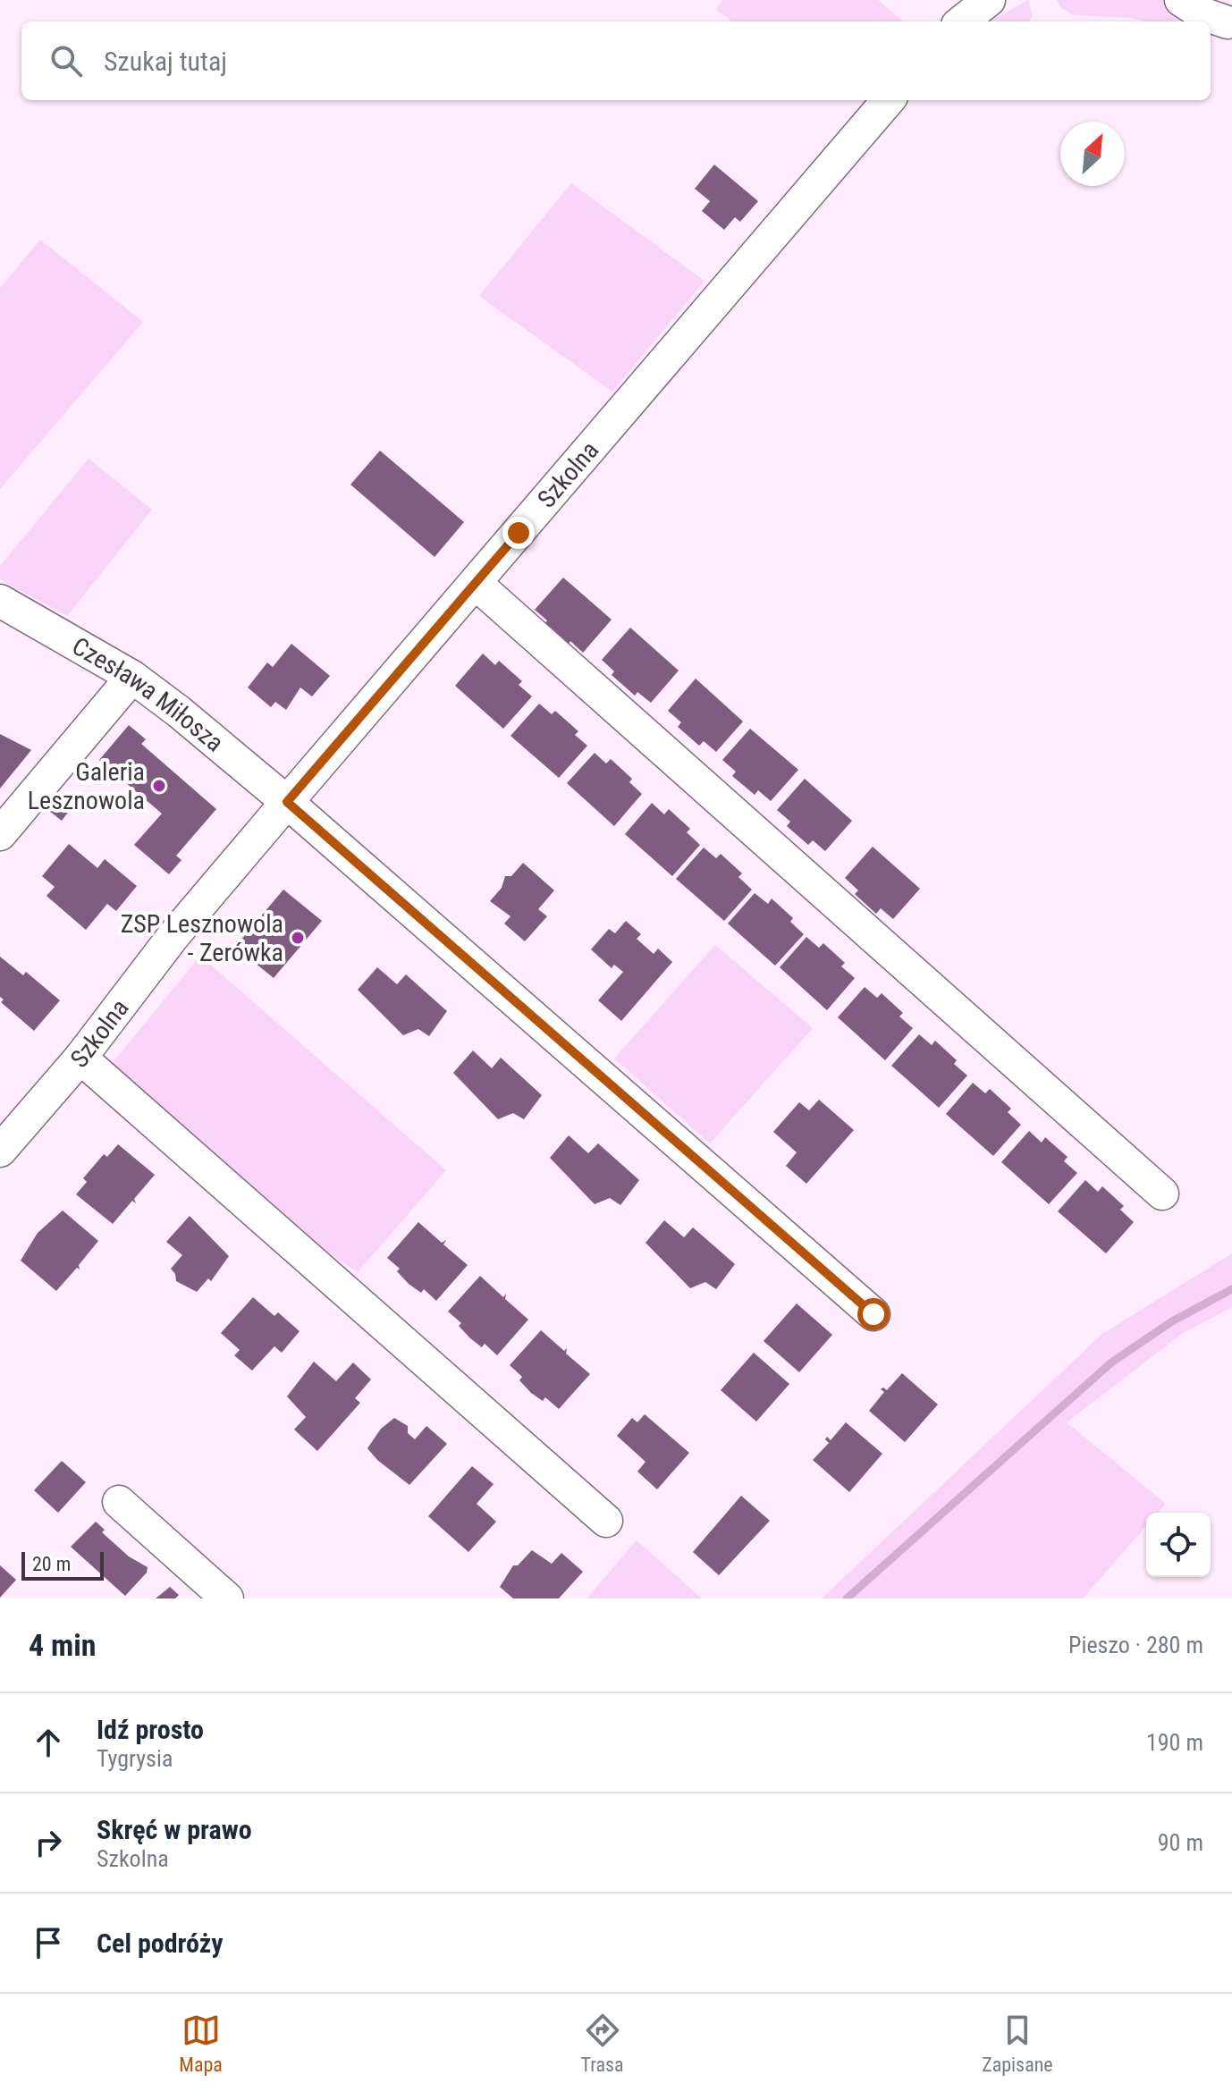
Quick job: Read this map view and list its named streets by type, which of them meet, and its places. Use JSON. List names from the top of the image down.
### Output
{
  "streets": {
    "street": ["Szkolna", "Czesława Miłosza"]
  },
  "crossings": [
    ["Szkolna", "Czesława Miłosza"]
  ],
  "places": ["Galeria Lesznowola", "ZSP Lesznowola - Zerówka"],
  "scale_bar": "20 m",
  "north": "top right",
  "page": {
    "search": "Szukaj tutaj",
    "scale": "20 m",
    "heading": ["4 min", "Pieszo · 280 m"],
    "list": [
      ["Idź prosto", "Tygrysia", "190 m"],
      ["Skręć w prawo", "Szkolna", "90 m"],
      "Cel podróży"
    ],
    "nav": ["Mapa", "Trasa", "Zapisane"]
  }
}
